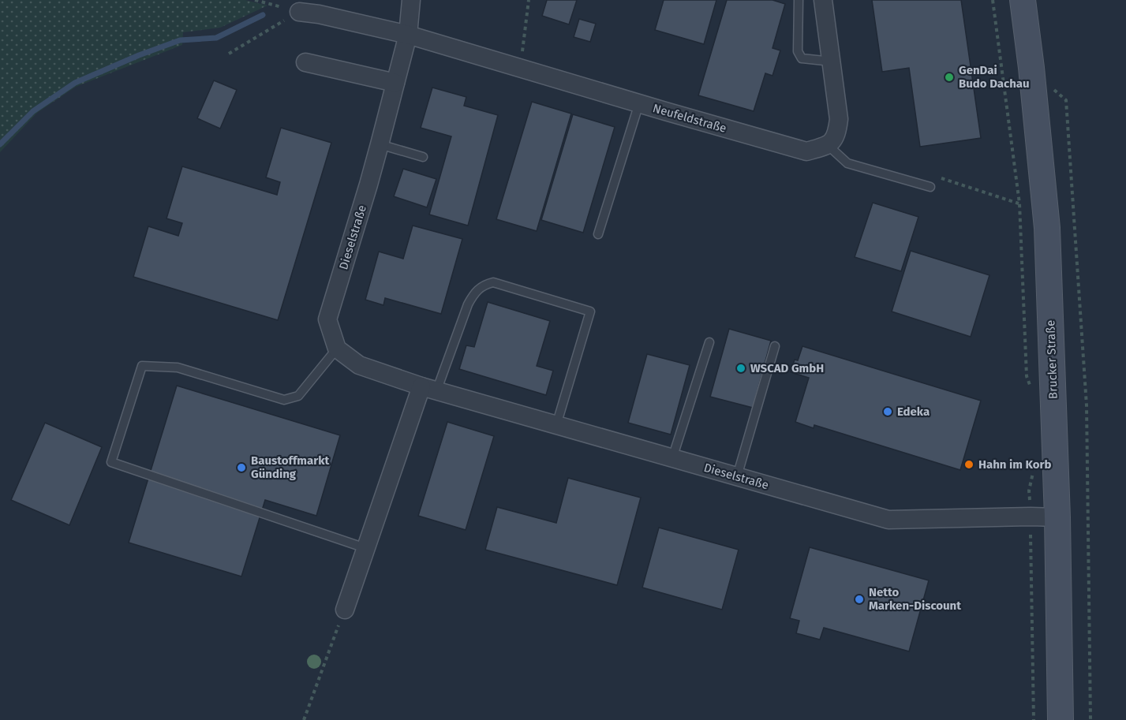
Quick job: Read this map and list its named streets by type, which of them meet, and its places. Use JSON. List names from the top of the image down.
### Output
{
  "streets": {
    "main road": ["Brucker Straße"],
    "street": ["Neufeldstraße", "Dieselstraße"]
  },
  "crossings": [
    ["Neufeldstraße", "Dieselstraße"],
    ["Dieselstraße", "Brucker Straße"]
  ],
  "places": [
    "GenDai Budo Dachau",
    "WSCAD GmbH",
    "Edeka",
    "Hahn im Korb",
    "Baustoffmarkt Günding",
    "Netto Marken-Discount"
  ]
}
